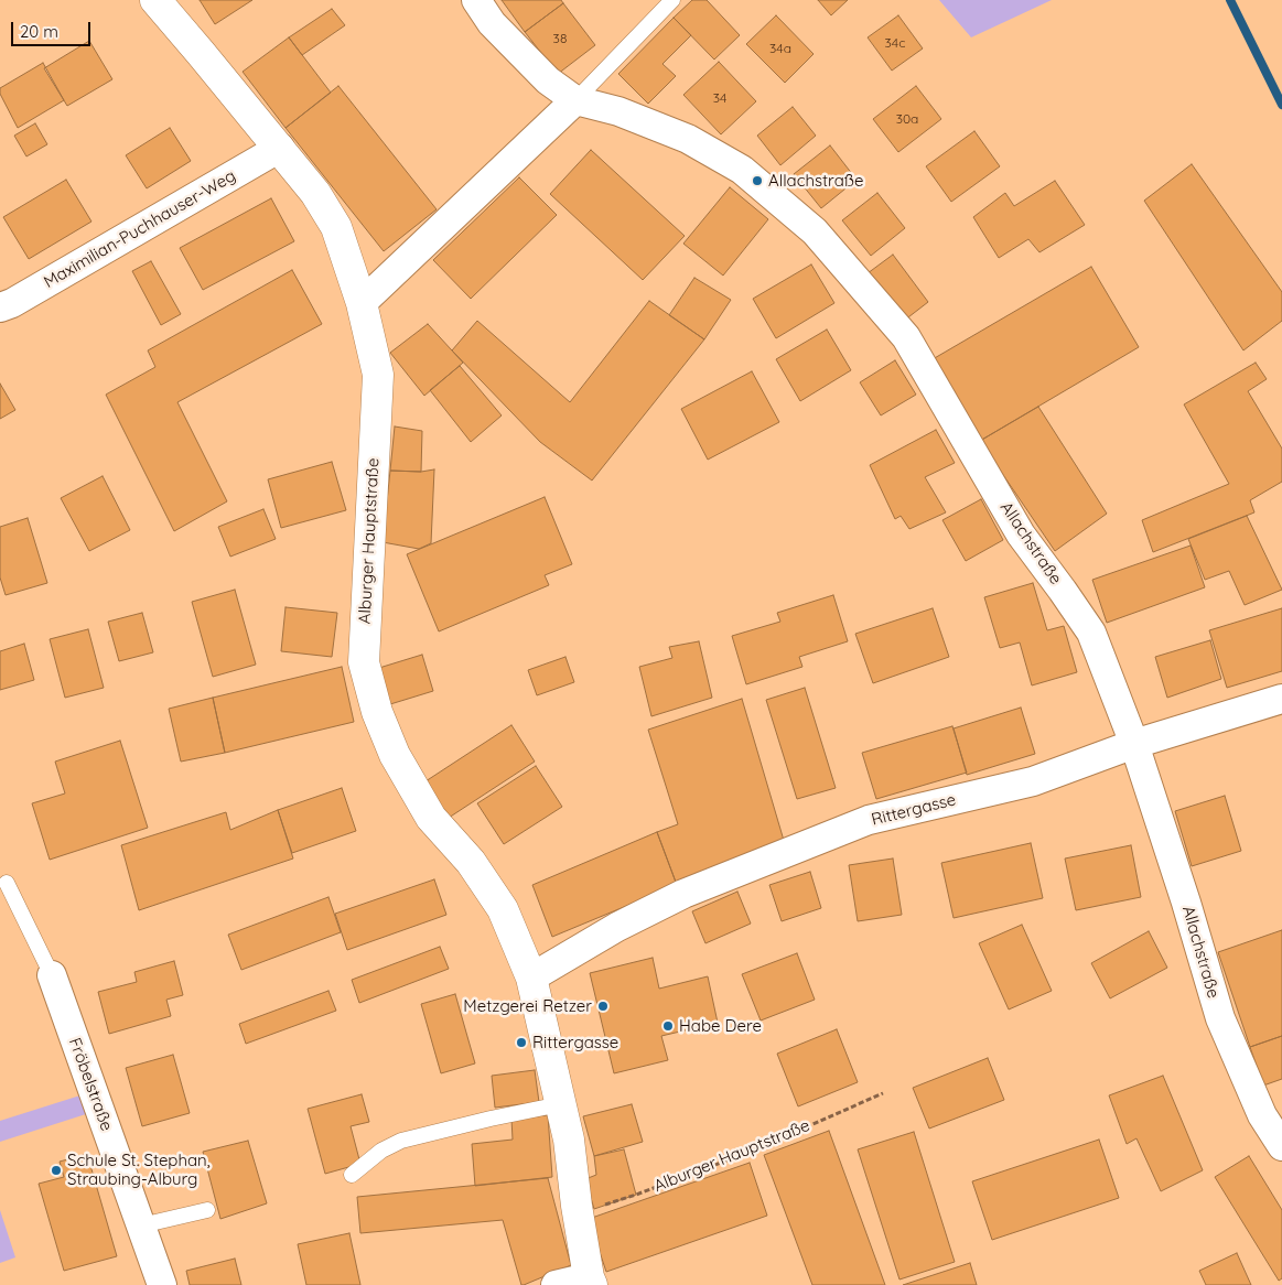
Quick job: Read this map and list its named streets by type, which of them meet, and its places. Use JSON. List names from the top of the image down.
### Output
{
  "streets": {
    "street": [
      "Maximilian-Puchhauser-Weg",
      "Alburger Hauptstraße",
      "Allachstraße",
      "Rittergasse",
      "Fröbelstraße"
    ]
  },
  "crossings": [
    ["Maximilian-Puchhauser-Weg", "Alburger Hauptstraße"],
    ["Alburger Hauptstraße", "Rittergasse"],
    ["Allachstraße", "Rittergasse"]
  ],
  "places": [
    "Allachstraße",
    "Metzgerei Retzer",
    "Habe Dere",
    "Rittergasse",
    "Schule St. Stephan, Straubing-Alburg"
  ],
  "house_numbers": [
    "38",
    "34c",
    "34a",
    "34",
    "30a"
  ],
  "scale_bar": "20 m"
}
